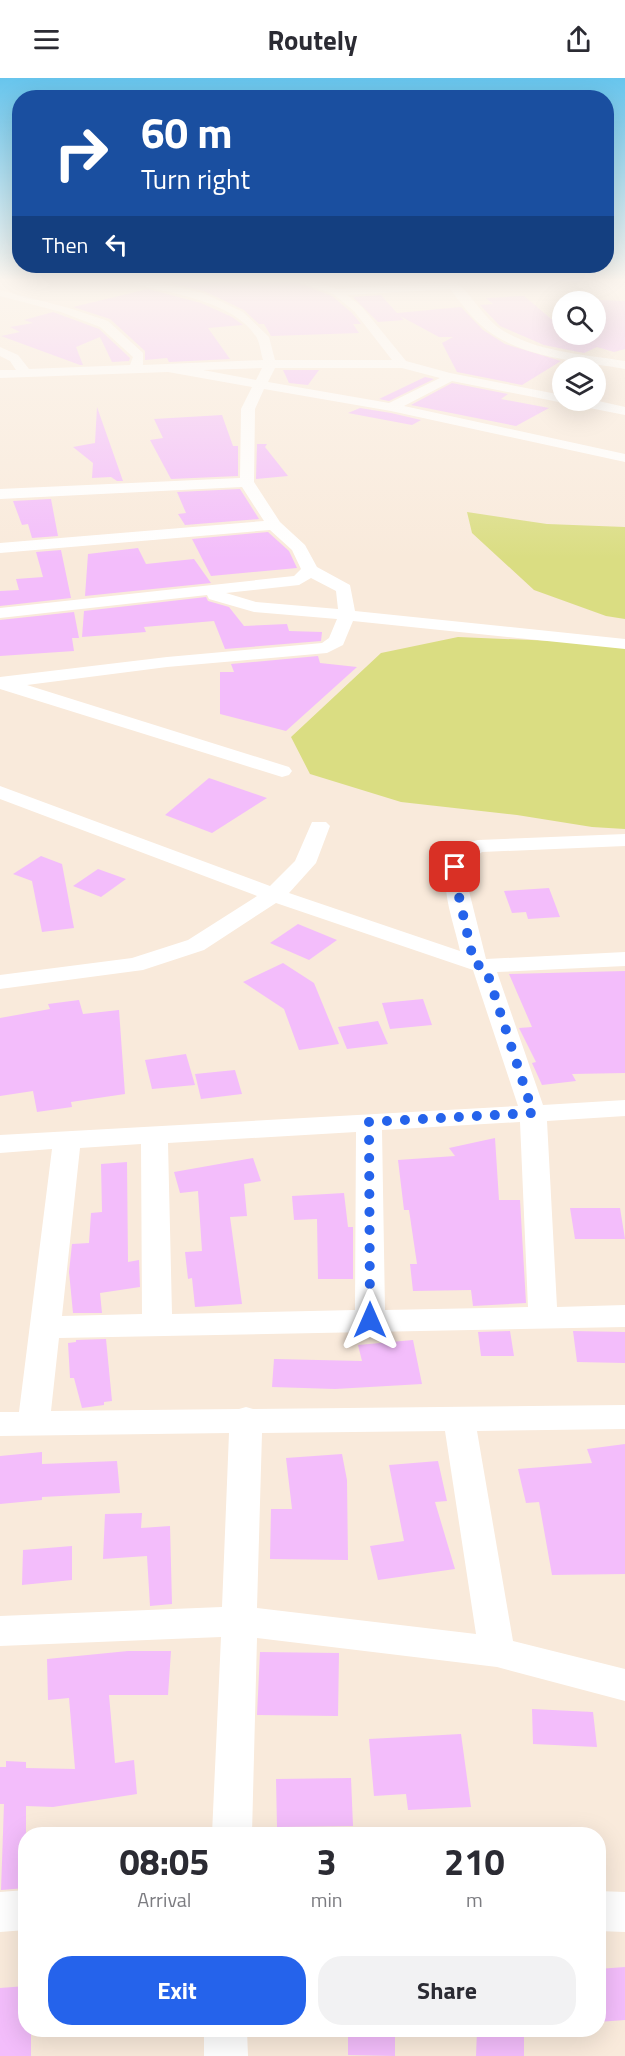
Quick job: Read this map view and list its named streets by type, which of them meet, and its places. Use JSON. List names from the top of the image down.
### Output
{
  "page": {
    "header": "Routely",
    "turn": ["60 m", "Turn right"],
    "then": "Then",
    "eta": [
      "08:05",
      "Arrival",
      "3",
      "min",
      "210",
      "m"
    ],
    "buttons": ["Exit", "Share"]
  }
}
